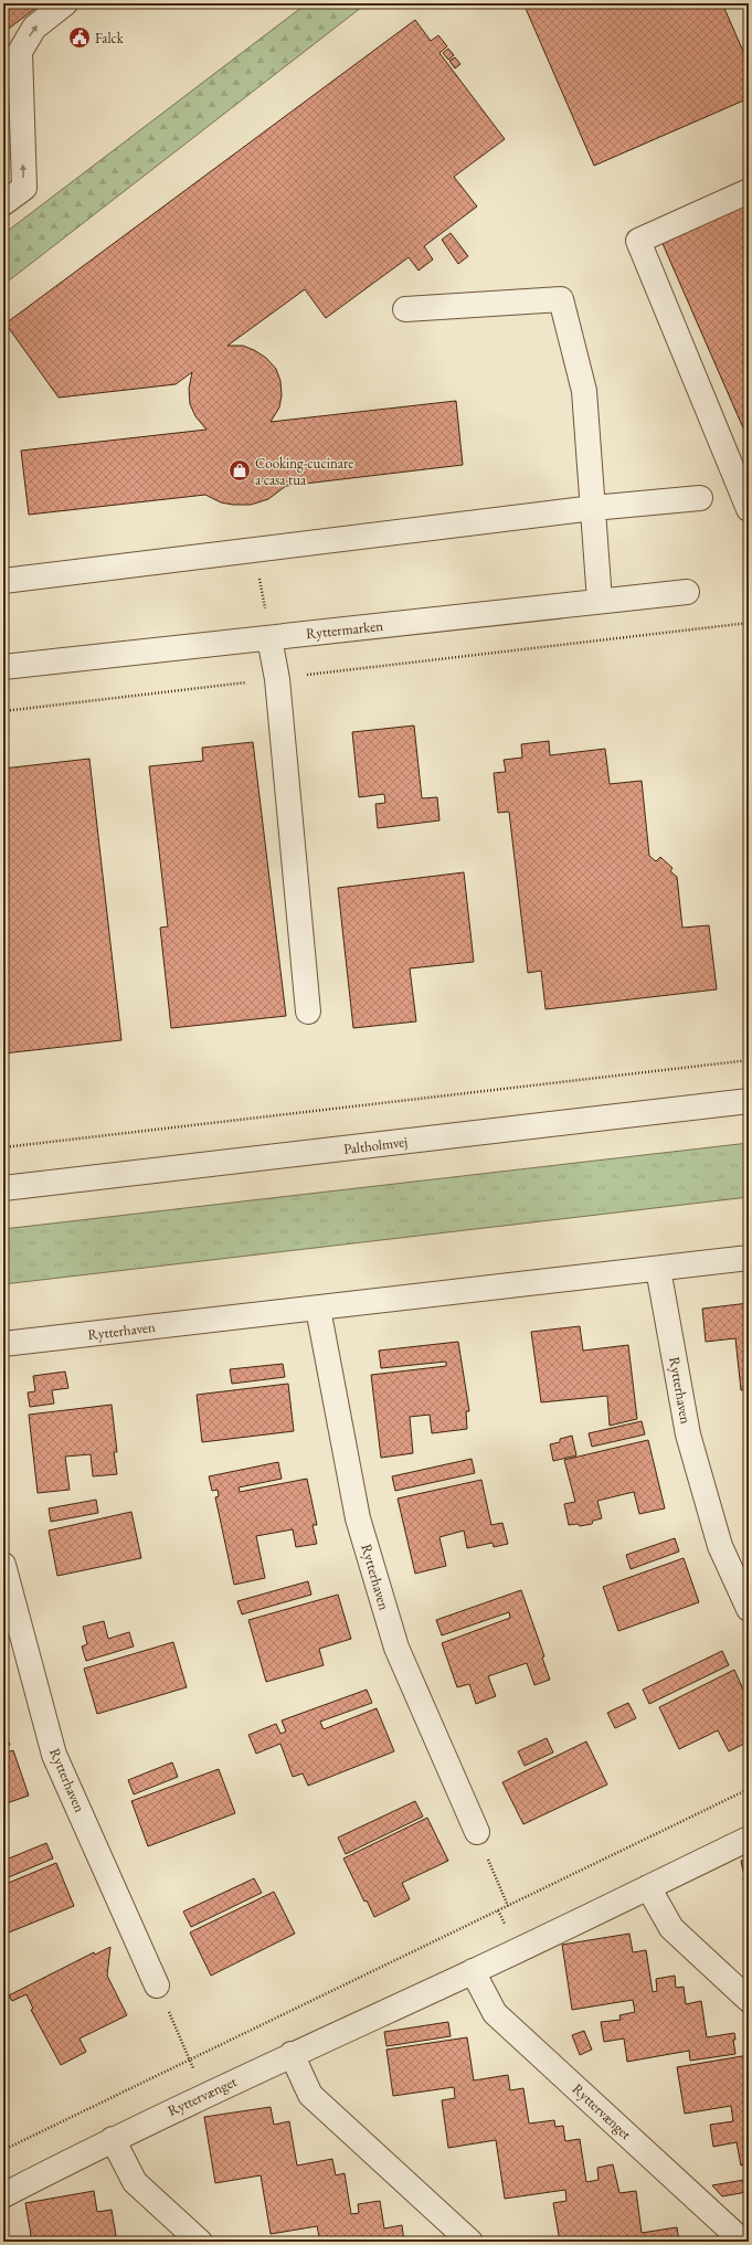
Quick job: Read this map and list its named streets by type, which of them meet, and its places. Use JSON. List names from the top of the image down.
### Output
{
  "streets": {
    "street": [
      "Ryttermarken",
      "Paltholmvej",
      "Rytterhaven",
      "Ryttervænget"
    ]
  },
  "places": {
    "public building": ["Falck"],
    "shop": ["Cooking-cucinare a casa tua"]
  }
}
